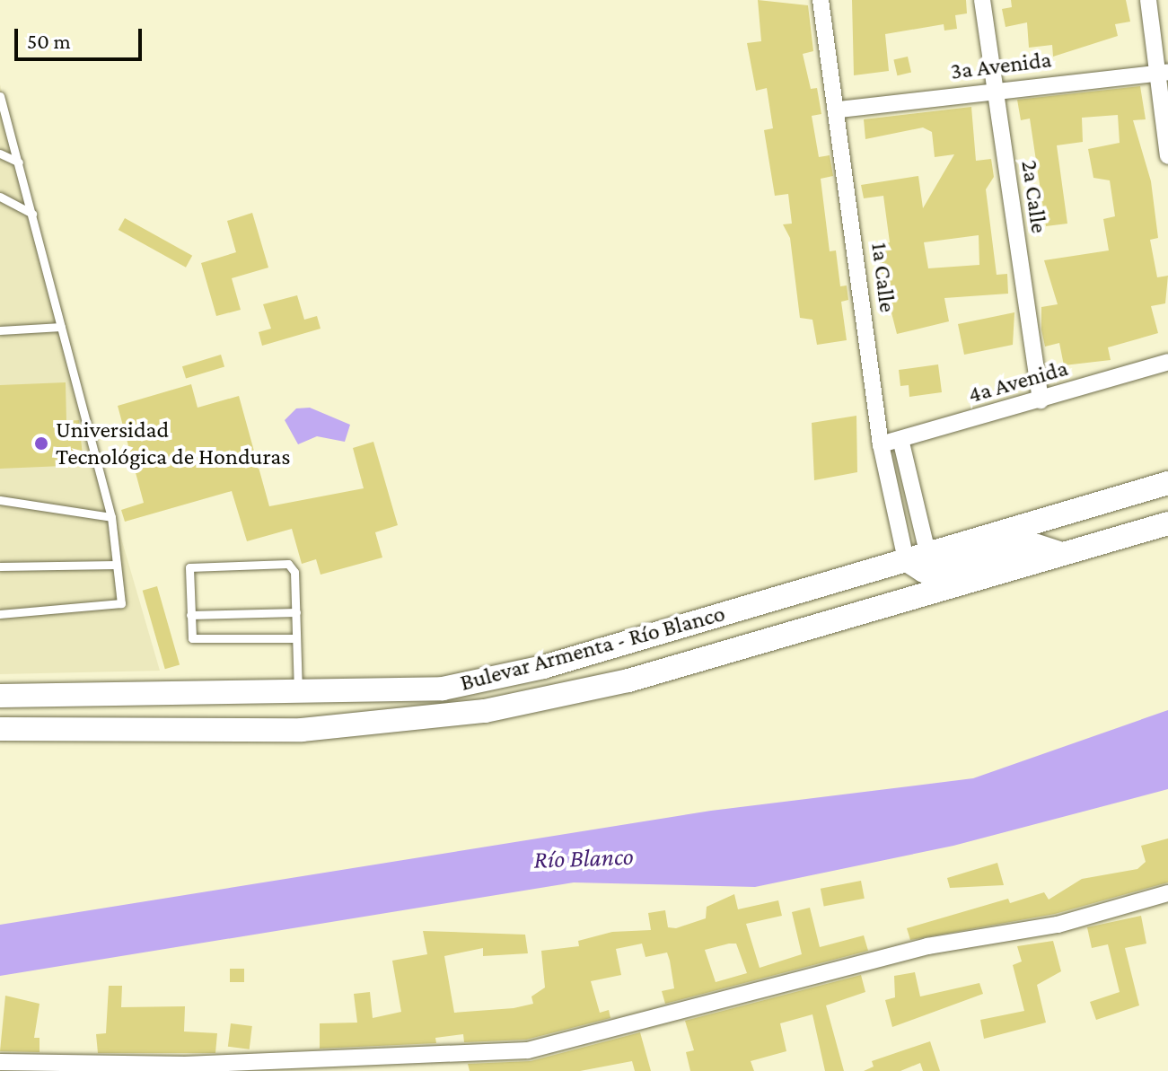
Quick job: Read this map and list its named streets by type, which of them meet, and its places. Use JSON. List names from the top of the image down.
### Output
{
  "streets": {
    "main road": ["Bulevar Armenta - Río Blanco"],
    "street": [
      "3a Avenida",
      "2a Calle",
      "1a Calle",
      "4a Avenida"
    ]
  },
  "crossings": [
    ["3a Avenida", "2a Calle"],
    ["3a Avenida", "1a Calle"],
    ["2a Calle", "4a Avenida"],
    ["1a Calle", "4a Avenida"],
    ["1a Calle", "Bulevar Armenta - Río Blanco"]
  ],
  "water": ["Río Blanco"],
  "places": ["Universidad Tecnológica de Honduras"],
  "scale_bar": "50 m"
}
